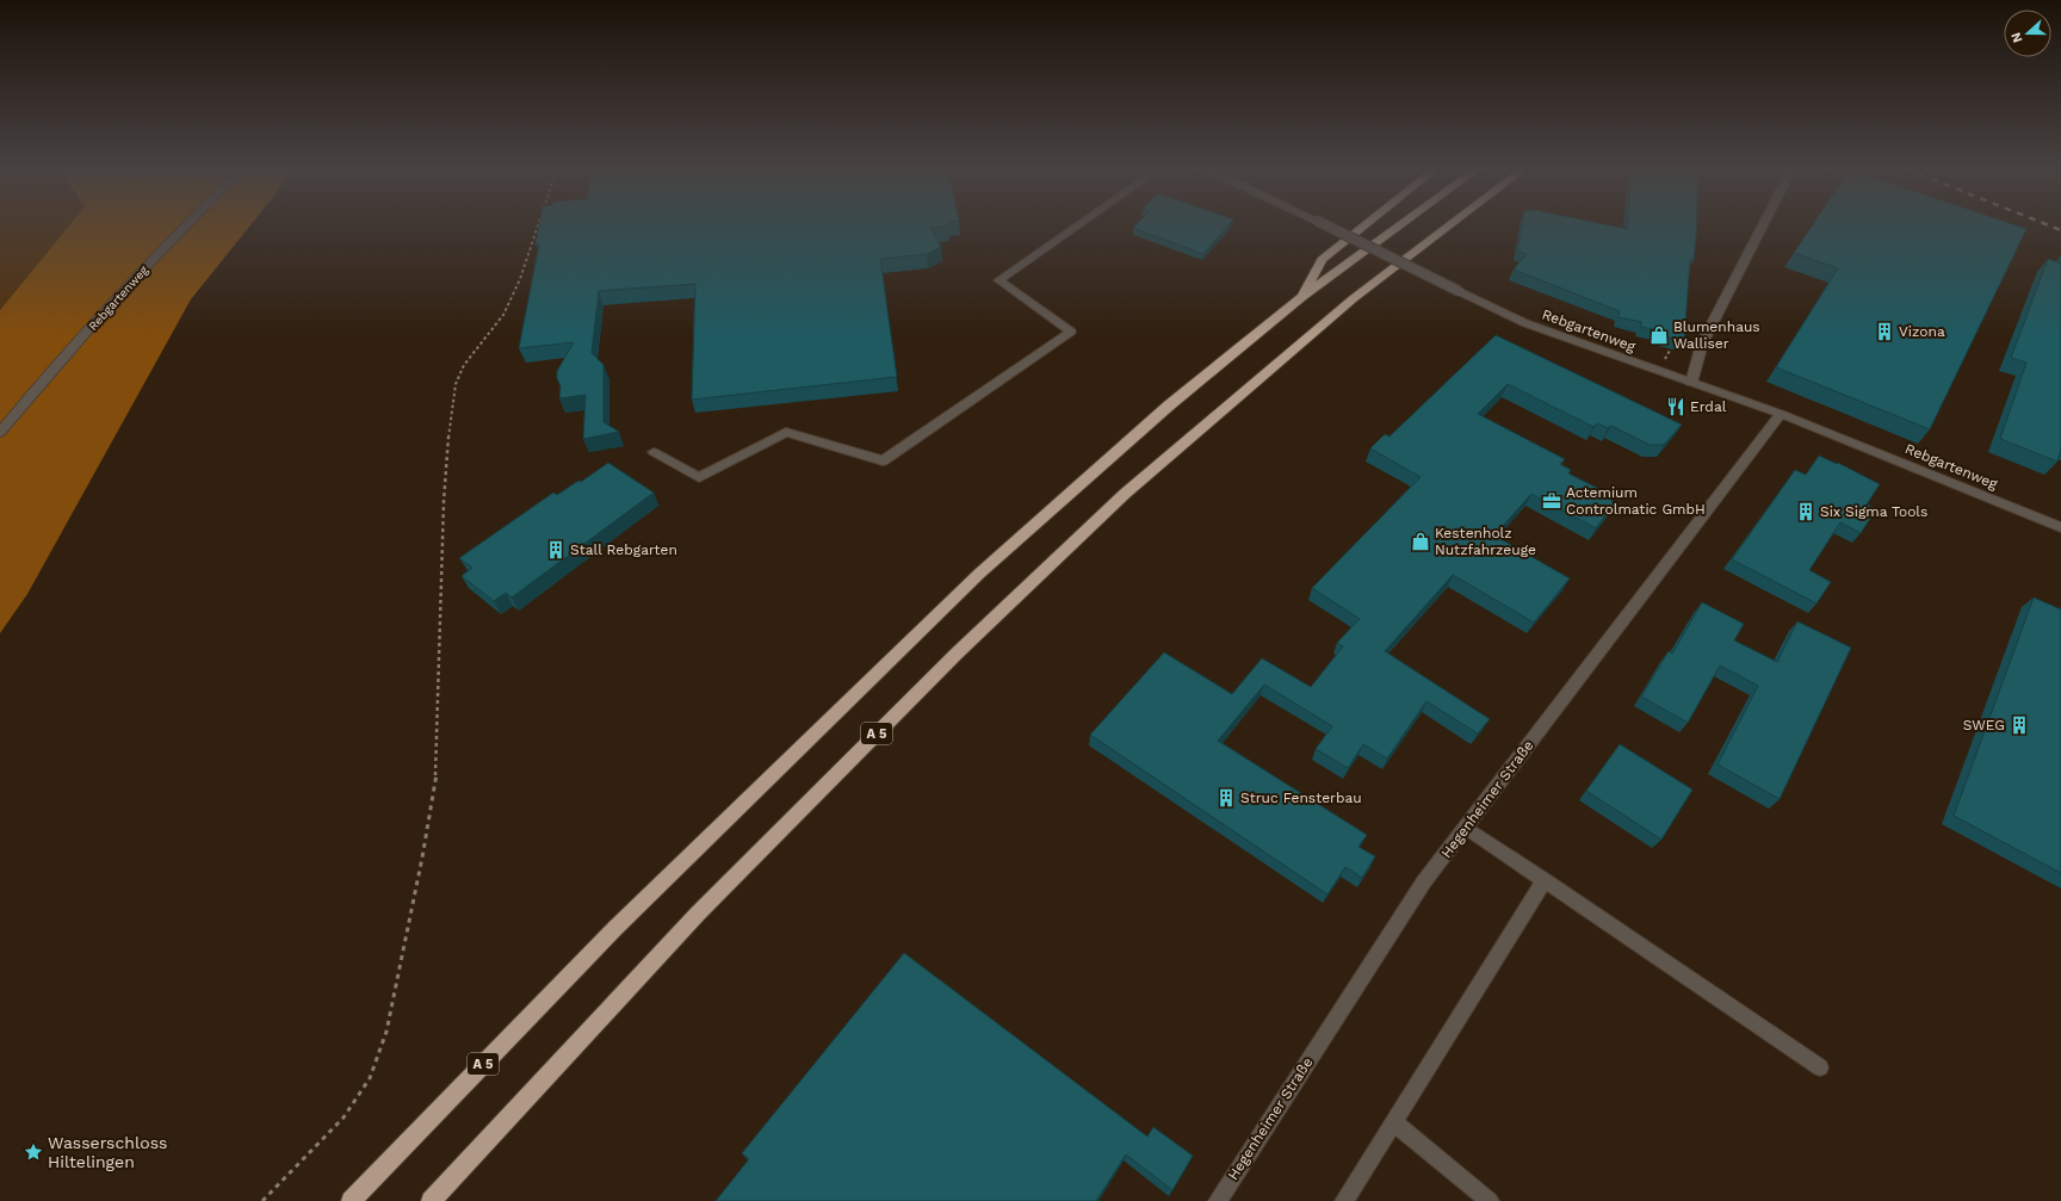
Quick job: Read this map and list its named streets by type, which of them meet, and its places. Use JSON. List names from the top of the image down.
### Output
{
  "streets": {
    "highway": ["A 5"],
    "street": ["Rebgartenweg", "Hegenheimer Straße"]
  },
  "crossings": [
    ["Rebgartenweg", "Hegenheimer Straße"]
  ],
  "places": {
    "building": [
      "Vizona",
      "Six Sigma Tools",
      "Stall Rebgarten",
      "SWEG",
      "Struc Fensterbau"
    ],
    "shop": ["Blumenhaus Walliser", "Kestenholz Nutzfahrzeuge"],
    "restaurant": ["Erdal"],
    "office": ["Actemium Controlmatic GmbH"],
    "place": ["Wasserschloss Hiltelingen"]
  },
  "north": "left"
}
